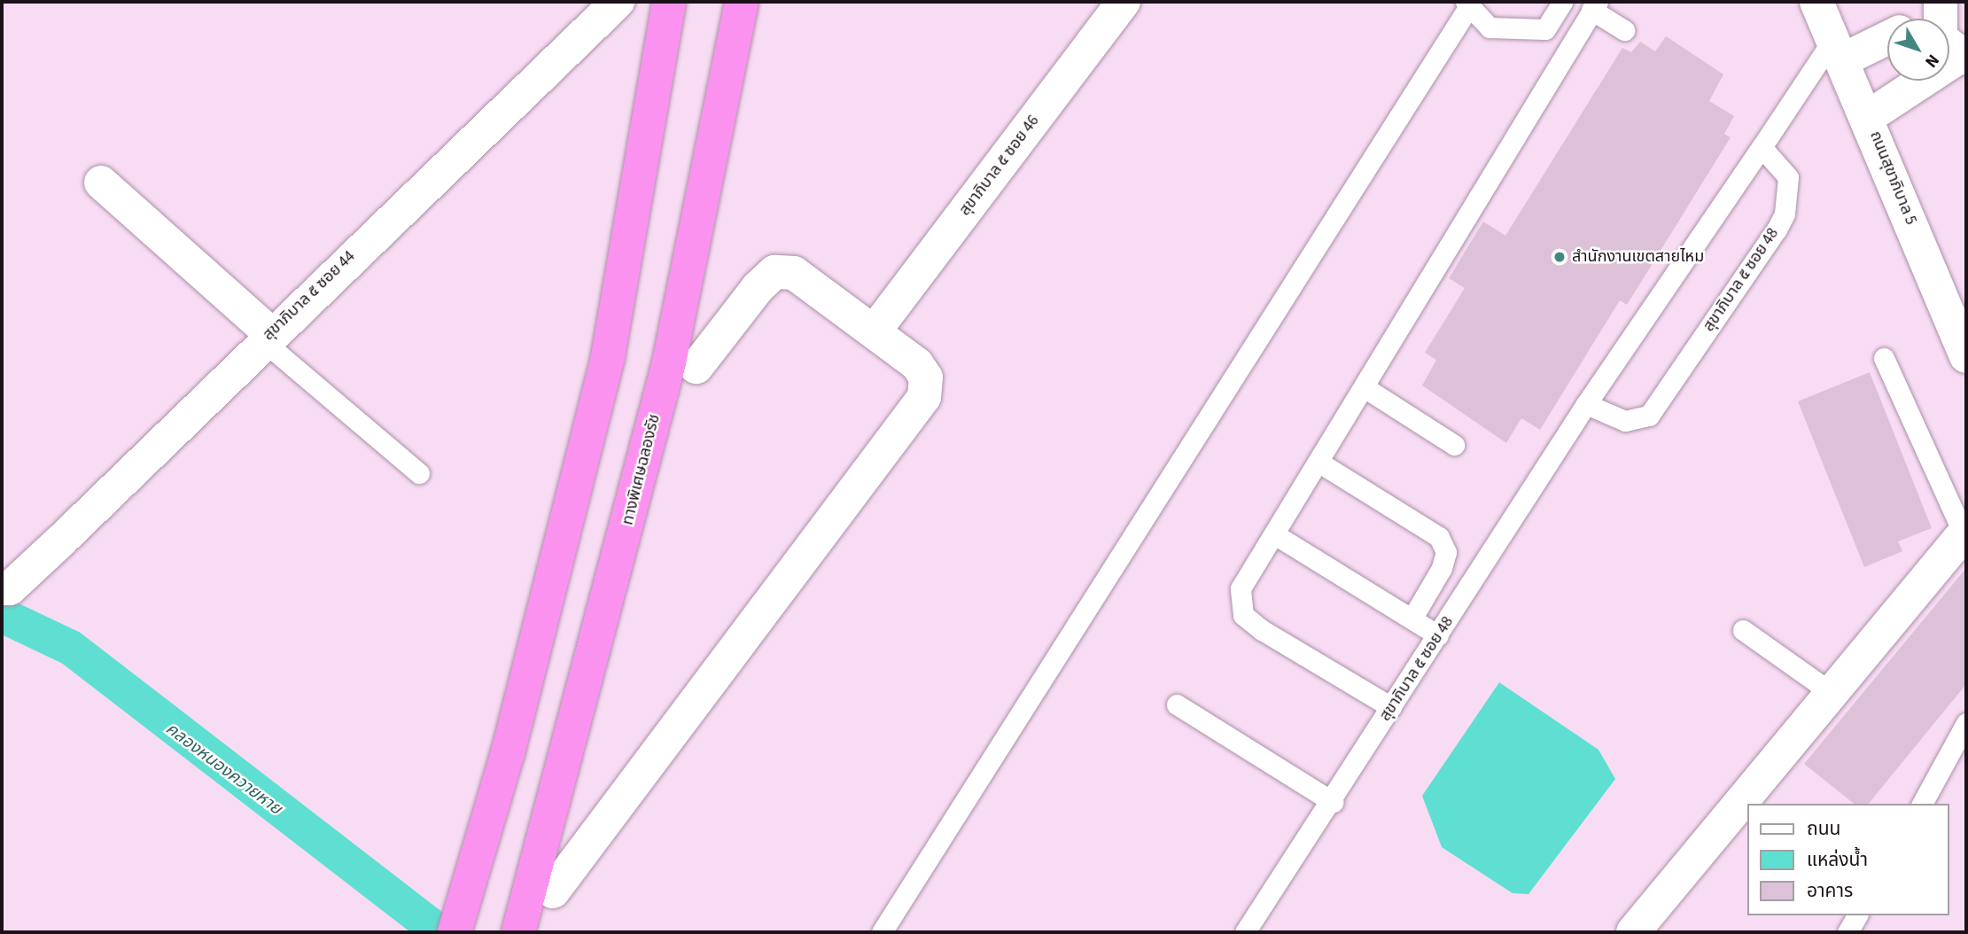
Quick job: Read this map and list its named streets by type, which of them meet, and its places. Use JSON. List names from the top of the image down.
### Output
{
  "streets": {
    "highway": ["ทางพิเศษฉลองรัช"],
    "street": ["สุขาภิบาล ๕ ซอย 46", "ถนนสุขาภิบาล 5", "สุขาภิบาล ๕ ซอย 44"],
    "lane": ["สุขาภิบาล ๕ ซอย 48"]
  },
  "crossings": [
    ["ถนนสุขาภิบาล 5", "สุขาภิบาล ๕ ซอย 48"]
  ],
  "water": ["คลองหนองควายหาย"],
  "places": ["สำนักงานเขตสายไหม"],
  "legend": ["ถนน", "แหล่งน้ำ", "อาคาร"],
  "north": "bottom right"
}
